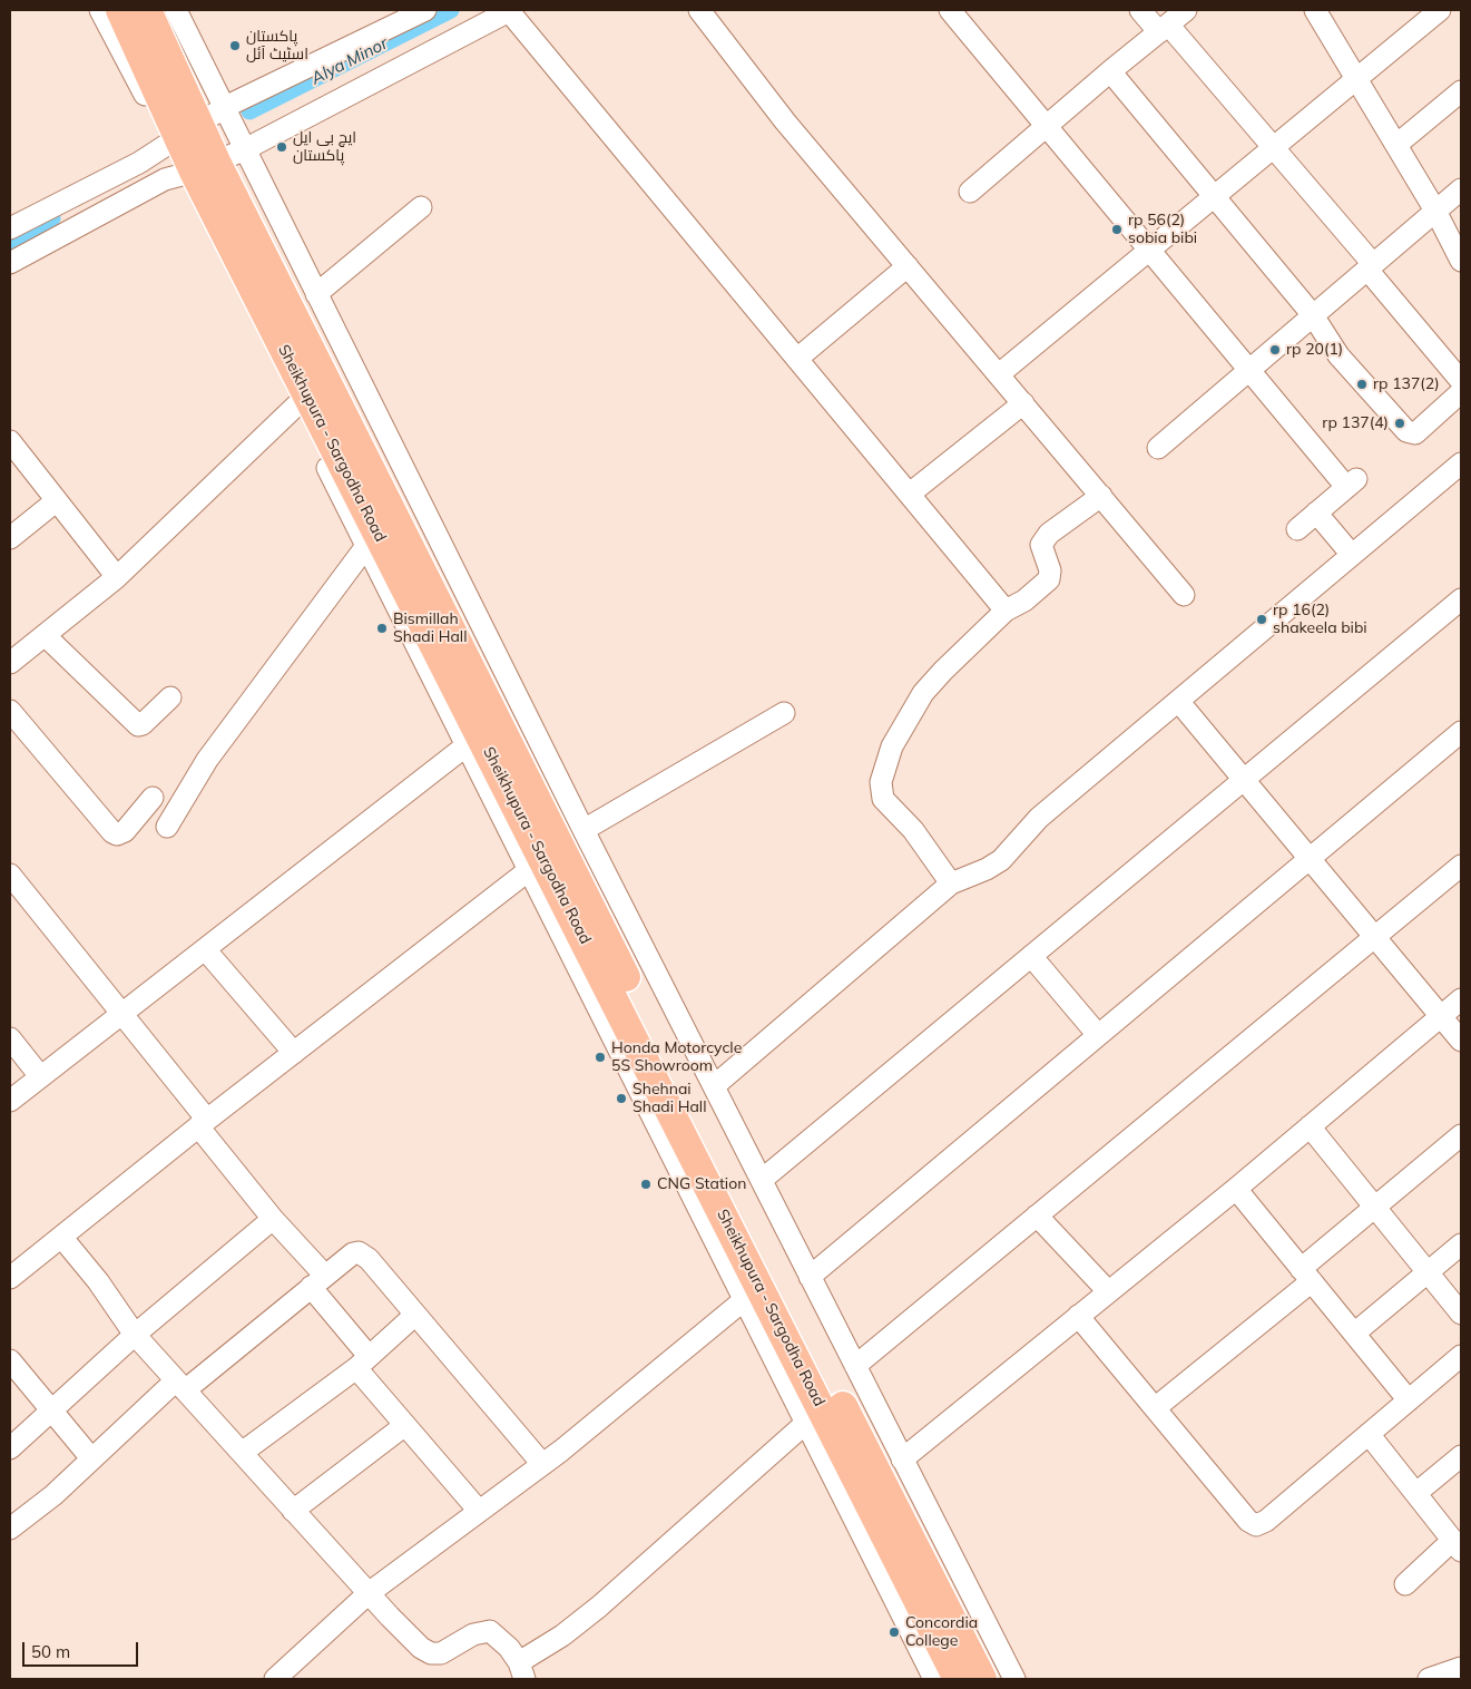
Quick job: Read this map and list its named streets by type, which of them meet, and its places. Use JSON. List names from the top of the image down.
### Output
{
  "streets": {
    "highway": ["Sheikhupura - Sargodha Road"]
  },
  "water": ["Alya Minor"],
  "places": [
    "پاکستان اسٹیٹ آئل",
    "ایچ بی ایل پاکستان",
    "rp 56(2) sobia bibi",
    "rp 20(1)",
    "rp 137(2)",
    "rp 137(4)",
    "rp 16(2) shakeela bibi",
    "Bismillah Shadi Hall",
    "Honda Motorcycle 5S Showroom",
    "Shehnai Shadi Hall",
    "CNG Station",
    "Concordia College"
  ],
  "scale_bar": "50 m"
}
